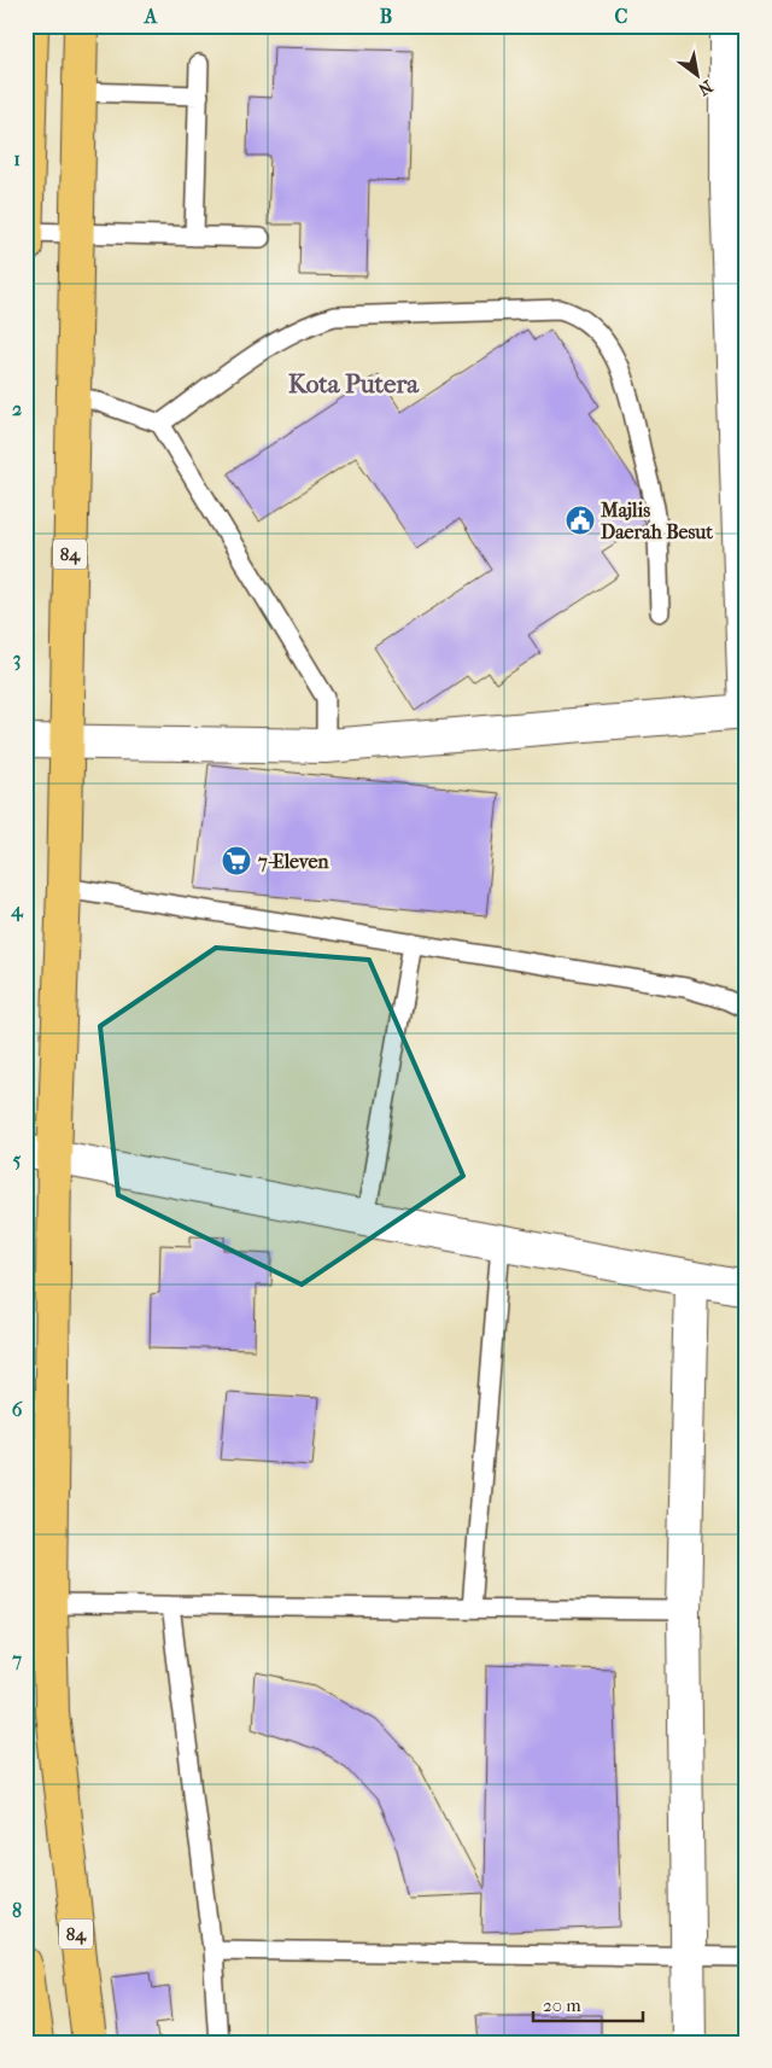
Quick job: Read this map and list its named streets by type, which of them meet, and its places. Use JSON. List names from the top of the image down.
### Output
{
  "streets": {
    "main road": ["84"]
  },
  "districts": ["Kota Putera"],
  "places": {
    "public building": ["Majlis Daerah Besut"],
    "supermarket": ["7-Eleven"]
  },
  "scale_bar": "20 m",
  "north": "bottom right",
  "grid": {
    "columns": ["A", "B", "C"],
    "rows": [
      "1",
      "2",
      "3",
      "4",
      "5",
      "6",
      "7",
      "8"
    ]
  }
}
